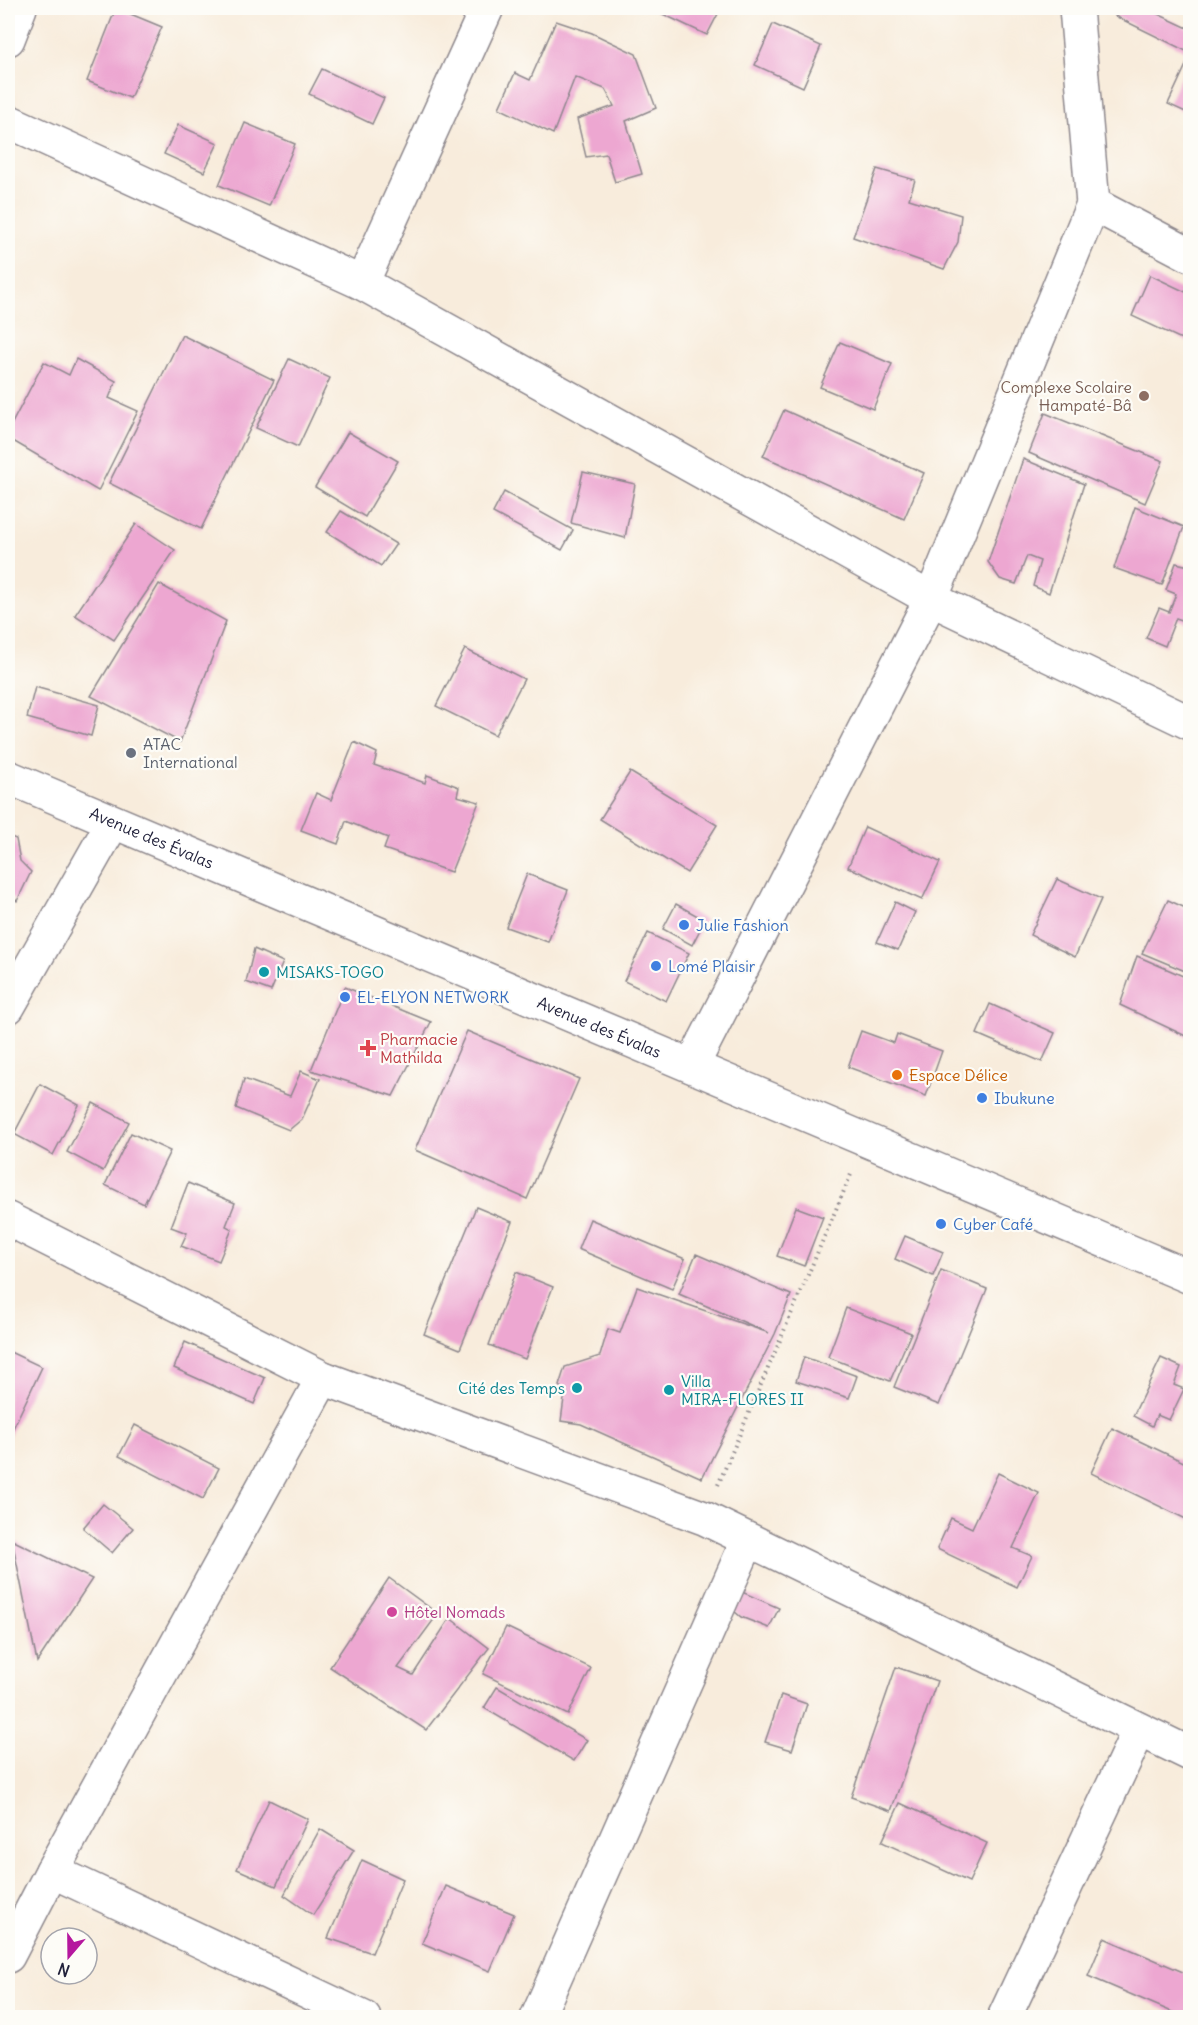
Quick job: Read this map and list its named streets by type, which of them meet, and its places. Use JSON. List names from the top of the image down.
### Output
{
  "streets": {
    "street": ["Avenue des Évalas"]
  },
  "places": {
    "other": [
      "Complexe Scolaire Hampaté-Bâ",
      "ATAC International",
      "Julie Fashion",
      "Lomé Plaisir",
      "MISAKS-TOGO",
      "EL-ELYON NETWORK",
      "Espace Délice",
      "Ibukune",
      "Cyber Café",
      "Cité des Temps",
      "Villa MIRA-FLORES II",
      "Hôtel Nomads"
    ],
    "health": ["Pharmacie Mathilda"]
  },
  "north": "bottom"
}
